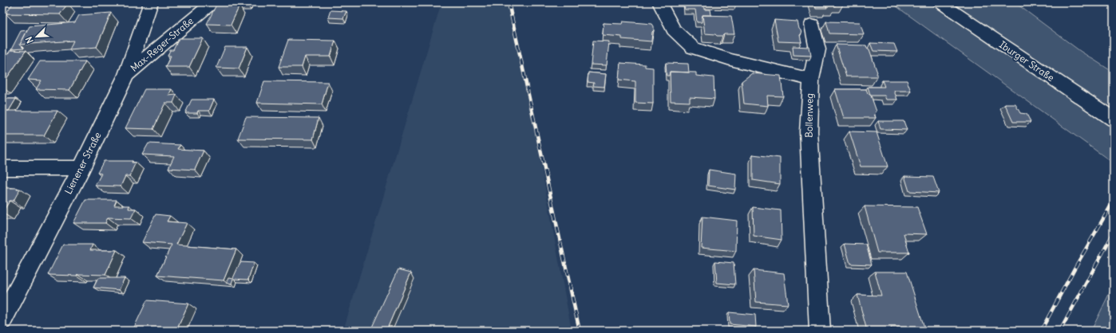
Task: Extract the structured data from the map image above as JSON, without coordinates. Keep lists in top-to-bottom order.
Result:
{
  "streets": {
    "street": [
      "Max-Reger-Straße",
      "Iburger Straße",
      "Bollenweg",
      "Lienener Straße"
    ]
  },
  "crossings": [
    ["Max-Reger-Straße", "Lienener Straße"]
  ],
  "north": "bottom left"
}
